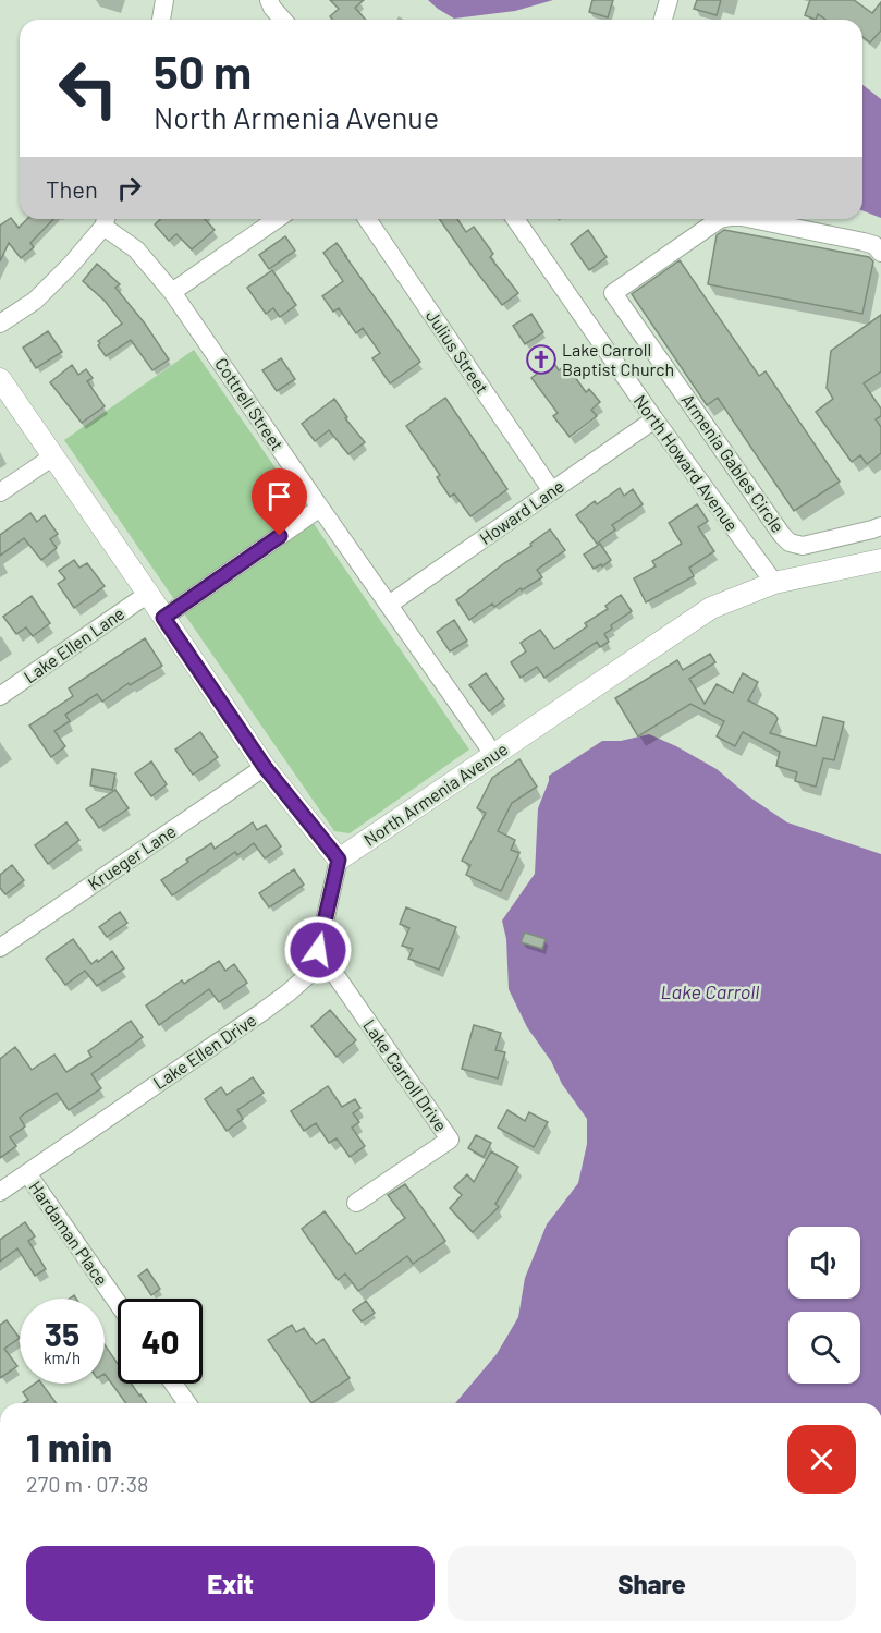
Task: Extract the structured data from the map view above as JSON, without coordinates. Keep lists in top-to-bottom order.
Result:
{
  "streets": {
    "main road": ["North Armenia Avenue"],
    "street": [
      "Julius Street",
      "Cottrell Street",
      "North Howard Avenue",
      "Armenia Gables Circle",
      "Howard Lane",
      "Lake Ellen Lane",
      "Krueger Lane",
      "Lake Ellen Drive",
      "Lake Carroll Drive",
      "Hardaman Place"
    ]
  },
  "crossings": [
    ["Julius Street", "Howard Lane"],
    ["Cottrell Street", "Howard Lane"],
    ["Cottrell Street", "North Armenia Avenue"],
    ["North Howard Avenue", "Howard Lane"],
    ["North Howard Avenue", "North Armenia Avenue"],
    ["North Armenia Avenue", "Lake Ellen Drive"],
    ["Lake Ellen Drive", "Lake Carroll Drive"],
    ["Lake Ellen Drive", "Hardaman Place"]
  ],
  "water": ["Lake Carroll"],
  "places": {
    "church": ["Lake Carroll Baptist Church"]
  },
  "page": {
    "turn": ["50 m", "North Armenia Avenue"],
    "then": "Then",
    "speed": "35 km/h",
    "limit": "40",
    "heading": ["1 min", "270 m · 07:38"],
    "buttons": ["Exit", "Share"]
  }
}
